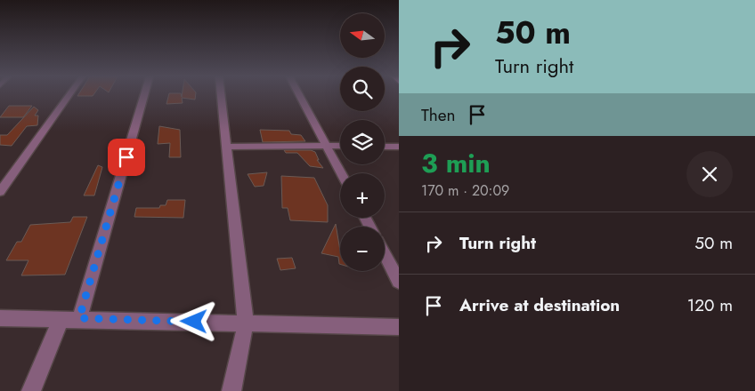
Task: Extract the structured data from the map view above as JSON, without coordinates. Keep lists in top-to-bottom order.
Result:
{
  "north": "left",
  "page": {
    "turn": ["50 m", "Turn right"],
    "map_buttons": ["+", "−"],
    "then": "Then",
    "heading": ["3 min", "170 m · 20:09"],
    "list": [
      {
        "name": "Turn right",
        "value": "50 m"
      },
      {
        "name": "Arrive at destination",
        "value": "120 m"
      }
    ]
  }
}
